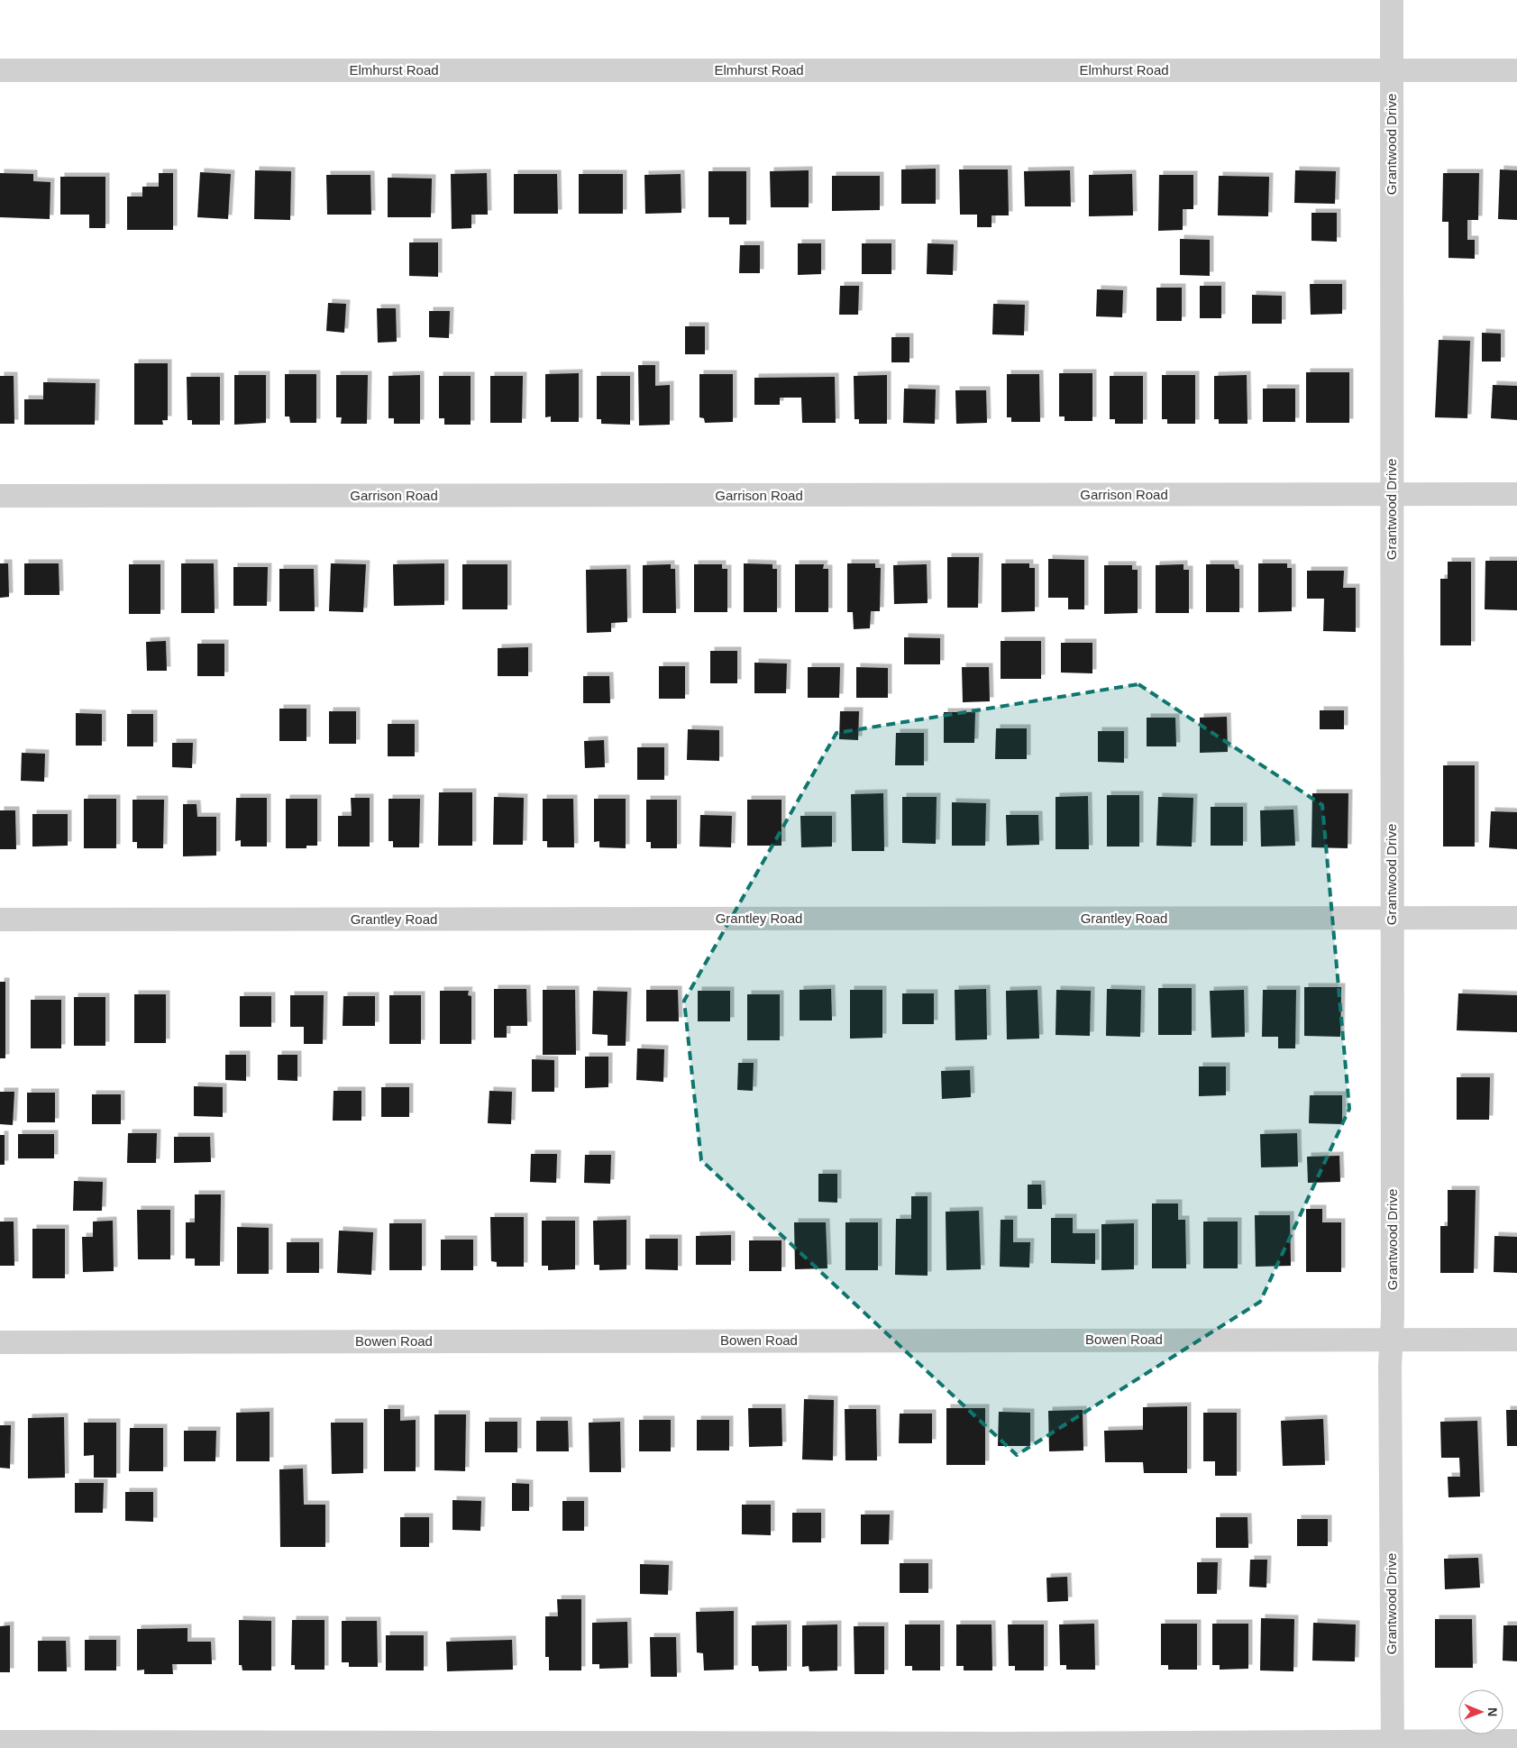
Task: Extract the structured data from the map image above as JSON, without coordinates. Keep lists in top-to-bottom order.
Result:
{
  "streets": {
    "street": [
      "Elmhurst Road",
      "Grantwood Drive",
      "Garrison Road",
      "Grantley Road",
      "Bowen Road"
    ]
  },
  "crossings": [
    ["Elmhurst Road", "Grantwood Drive"],
    ["Grantwood Drive", "Garrison Road"],
    ["Grantwood Drive", "Grantley Road"],
    ["Grantwood Drive", "Bowen Road"]
  ],
  "north": "right"
}
